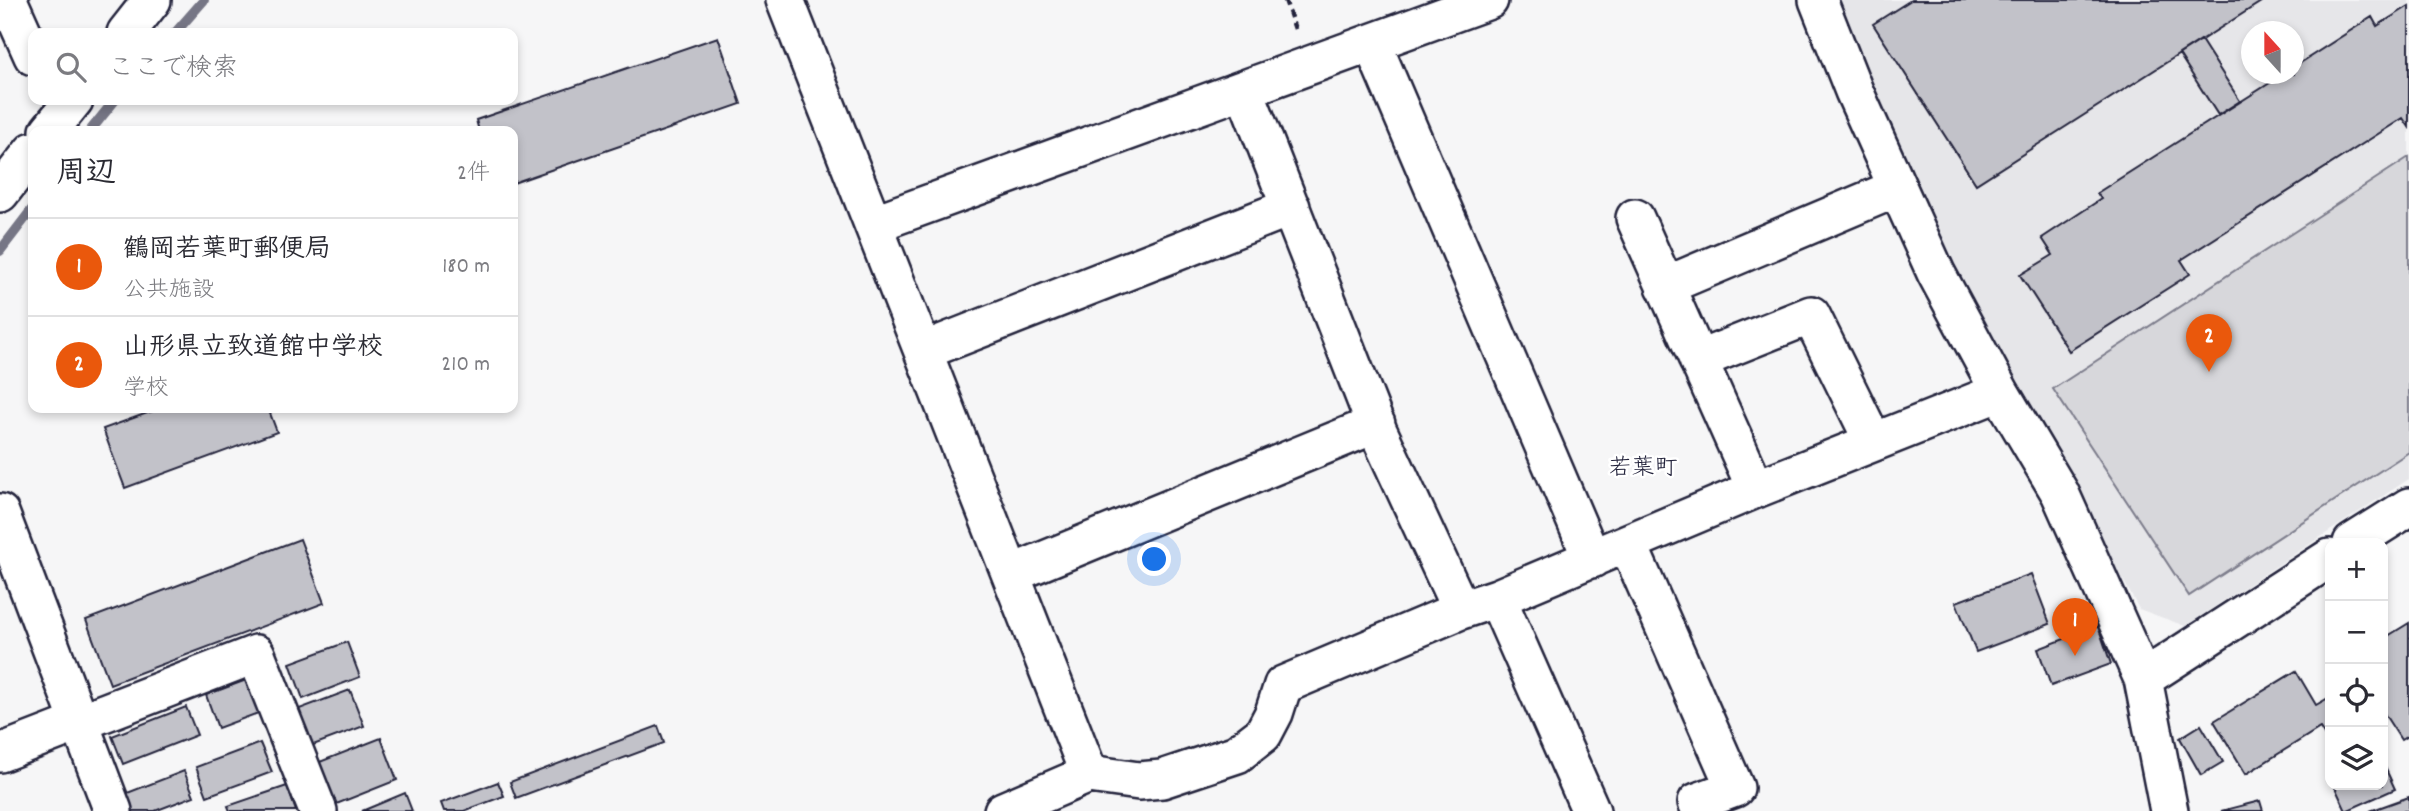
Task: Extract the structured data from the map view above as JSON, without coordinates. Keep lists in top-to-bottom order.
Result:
{
  "districts": ["若葉町"],
  "north": "top",
  "page": {
    "search": "ここで検索",
    "heading": ["周辺", "2件"],
    "list": [
      {
        "mark": "1",
        "name": "鶴岡若葉町郵便局",
        "note": "公共施設",
        "value": "180 m"
      },
      {
        "mark": "2",
        "name": "山形県立致道館中学校",
        "note": "学校",
        "value": "210 m"
      }
    ],
    "pins": ["2", "1"],
    "map_buttons": ["+", "−"]
  }
}
